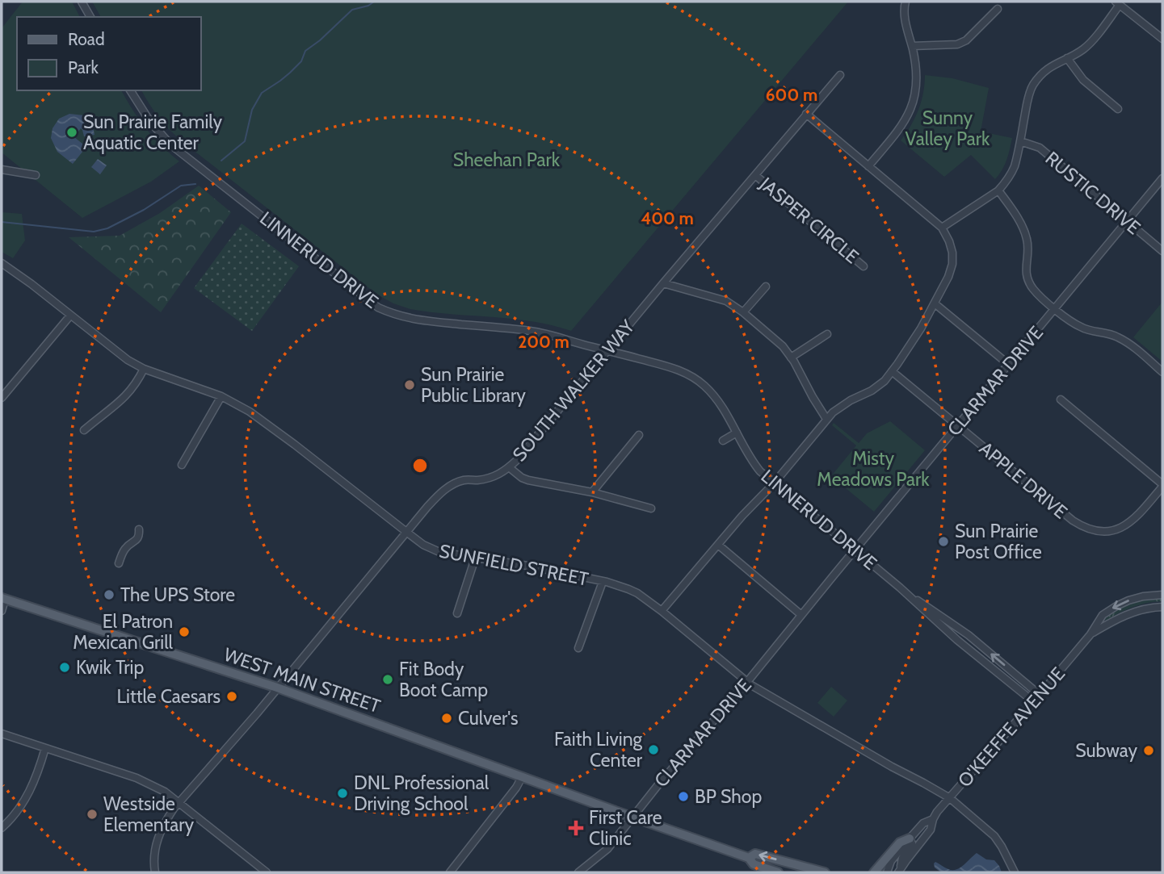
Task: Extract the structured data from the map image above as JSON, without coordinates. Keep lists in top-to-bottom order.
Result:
{
  "streets": {
    "main road": ["WEST MAIN STREET"],
    "street": [
      "RUSTIC DRIVE",
      "JASPER CIRCLE",
      "LINNERUD DRIVE",
      "CLARMAR DRIVE",
      "SOUTH WALKER WAY",
      "APPLE DRIVE",
      "SUNFIELD STREET",
      "O'KEEFFE AVENUE"
    ]
  },
  "crossings": [
    ["RUSTIC DRIVE", "CLARMAR DRIVE"],
    ["JASPER CIRCLE", "SOUTH WALKER WAY"],
    ["LINNERUD DRIVE", "CLARMAR DRIVE"],
    ["LINNERUD DRIVE", "SOUTH WALKER WAY"],
    ["LINNERUD DRIVE", "O'KEEFFE AVENUE"],
    ["CLARMAR DRIVE", "APPLE DRIVE"],
    ["CLARMAR DRIVE", "SUNFIELD STREET"],
    ["CLARMAR DRIVE", "WEST MAIN STREET"],
    ["SOUTH WALKER WAY", "SUNFIELD STREET"],
    ["SOUTH WALKER WAY", "WEST MAIN STREET"],
    ["SUNFIELD STREET", "O'KEEFFE AVENUE"]
  ],
  "parks": ["Sunny Valley Park", "Sheehan Park", "Misty Meadows Park"],
  "places": {
    "other": [
      "Sun Prairie Family Aquatic Center",
      "Sun Prairie Public Library",
      "Sun Prairie Post Office",
      "The UPS Store",
      "El Patron Mexican Grill",
      "Kwik Trip",
      "Fit Body Boot Camp",
      "Little Caesars",
      "Culver's",
      "Faith Living Center",
      "Subway",
      "DNL Professional Driving School",
      "BP Shop",
      "Westside Elementary"
    ],
    "health": ["First Care Clinic"]
  },
  "legend": ["Road", "Park"],
  "rings": ["600 m", "400 m", "200 m"]
}
